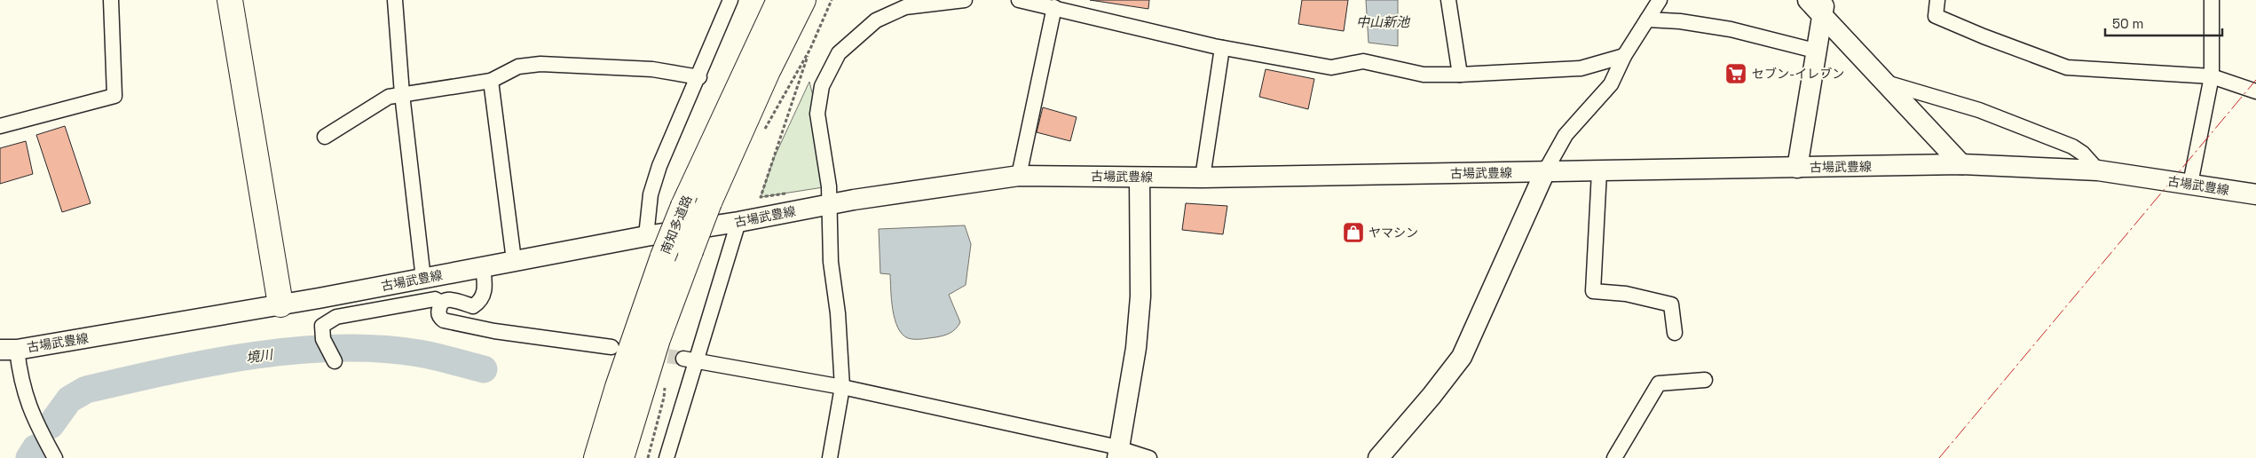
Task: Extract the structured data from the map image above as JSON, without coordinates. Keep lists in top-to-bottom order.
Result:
{
  "streets": {
    "highway": ["南知多道路"],
    "main road": ["古場武豊線"]
  },
  "water": ["中山新池", "境川"],
  "places": {
    "supermarket": ["セブン-イレブン"],
    "shop": ["ヤマシン"]
  },
  "scale_bar": "50 m"
}
